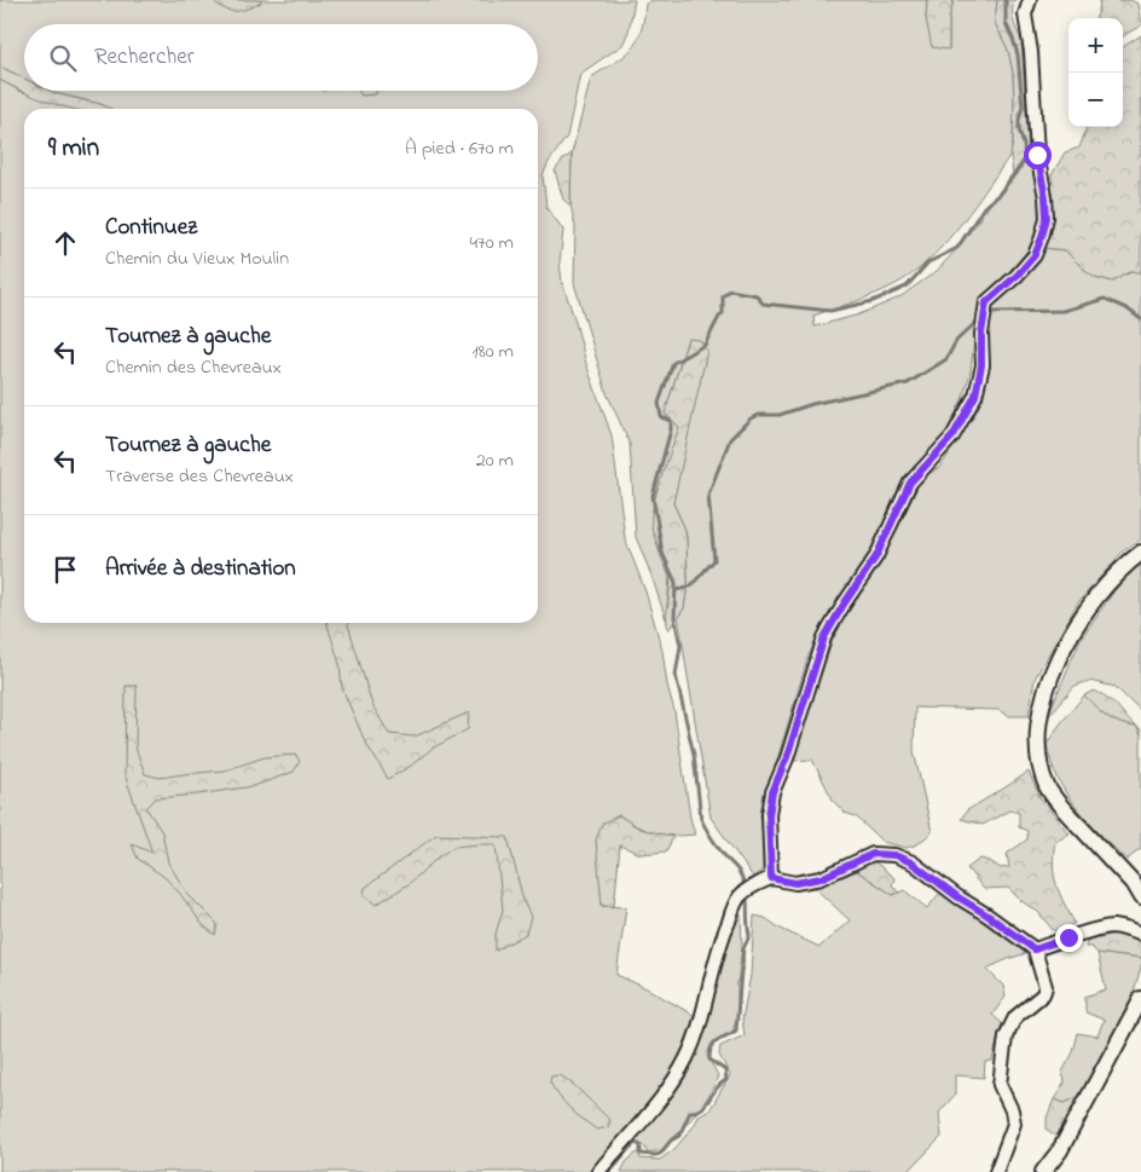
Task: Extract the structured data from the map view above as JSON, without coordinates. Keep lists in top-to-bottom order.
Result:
{
  "page": {
    "map_buttons": ["+", "−"],
    "search": "Rechercher",
    "heading": ["9 min", "À pied · 670 m"],
    "list": [
      ["Continuez", "Chemin du Vieux Moulin", "470 m"],
      ["Tournez à gauche", "Chemin des Chevreaux", "180 m"],
      ["Tournez à gauche", "Traverse des Chevreaux", "20 m"],
      "Arrivée à destination"
    ]
  }
}
